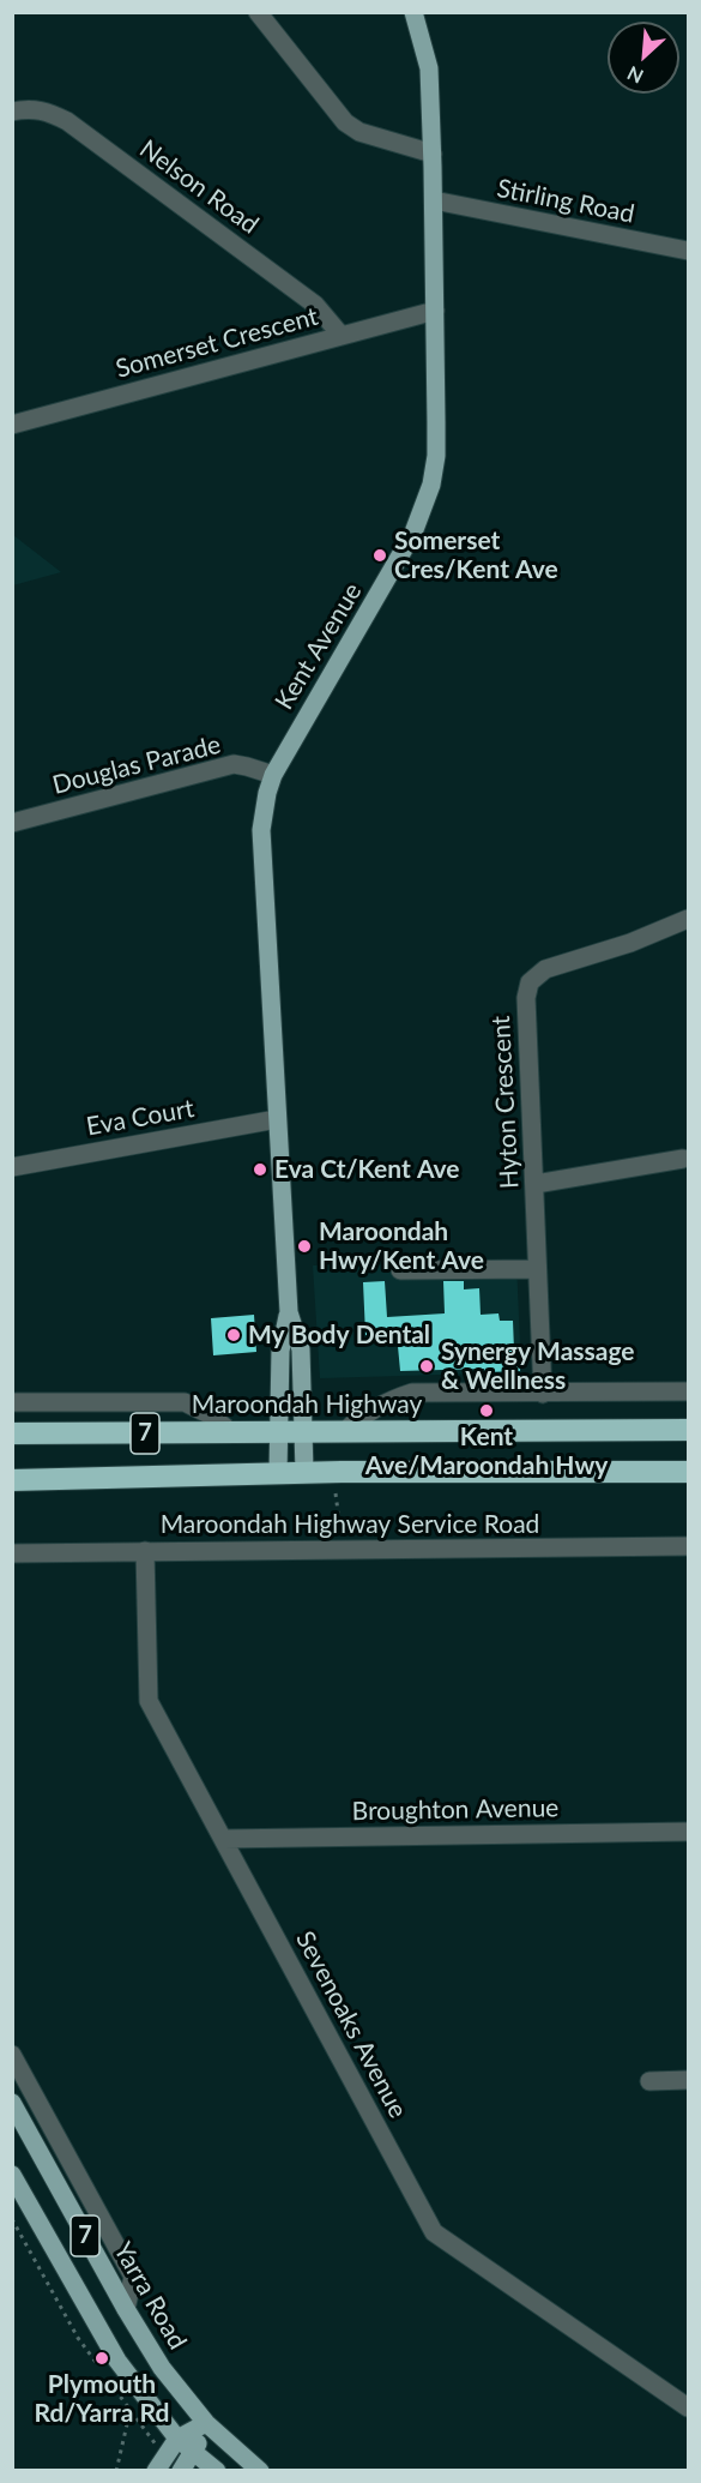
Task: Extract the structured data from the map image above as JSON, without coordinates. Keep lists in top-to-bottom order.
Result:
{
  "streets": {
    "highway": ["Maroondah Highway", "7"],
    "main road": ["Kent Avenue", "Yarra Road"],
    "street": [
      "Nelson Road",
      "Stirling Road",
      "Somerset Crescent",
      "Douglas Parade",
      "Hyton Crescent",
      "Eva Court",
      "Maroondah Highway Service Road",
      "Broughton Avenue",
      "Sevenoaks Avenue"
    ]
  },
  "crossings": [
    ["Nelson Road", "Somerset Crescent"],
    ["Stirling Road", "Kent Avenue"],
    ["Somerset Crescent", "Kent Avenue"],
    ["Kent Avenue", "Douglas Parade"],
    ["Kent Avenue", "Eva Court"],
    ["Kent Avenue", "Maroondah Highway"],
    ["Kent Avenue", "7"],
    ["7", "Yarra Road"],
    ["Maroondah Highway Service Road", "Sevenoaks Avenue"],
    ["Broughton Avenue", "Sevenoaks Avenue"]
  ],
  "places": [
    "Somerset Cres/Kent Ave",
    "Eva Ct/Kent Ave",
    "Maroondah Hwy/Kent Ave",
    "My Body Dental",
    "Synergy Massage & Wellness",
    "Kent Ave/Maroondah Hwy",
    "Plymouth Rd/Yarra Rd"
  ],
  "north": "bottom left"
}
